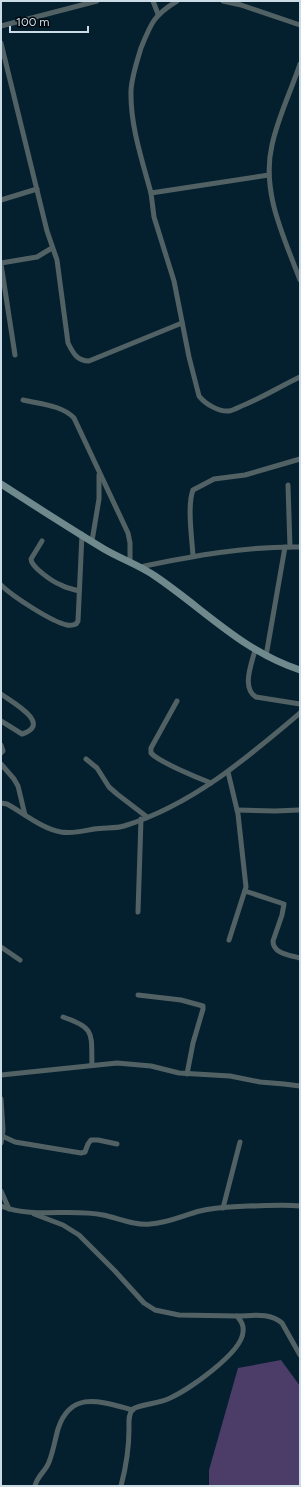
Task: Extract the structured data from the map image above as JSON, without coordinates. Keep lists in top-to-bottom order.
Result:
{
  "scale_bar": "100 m"
}
